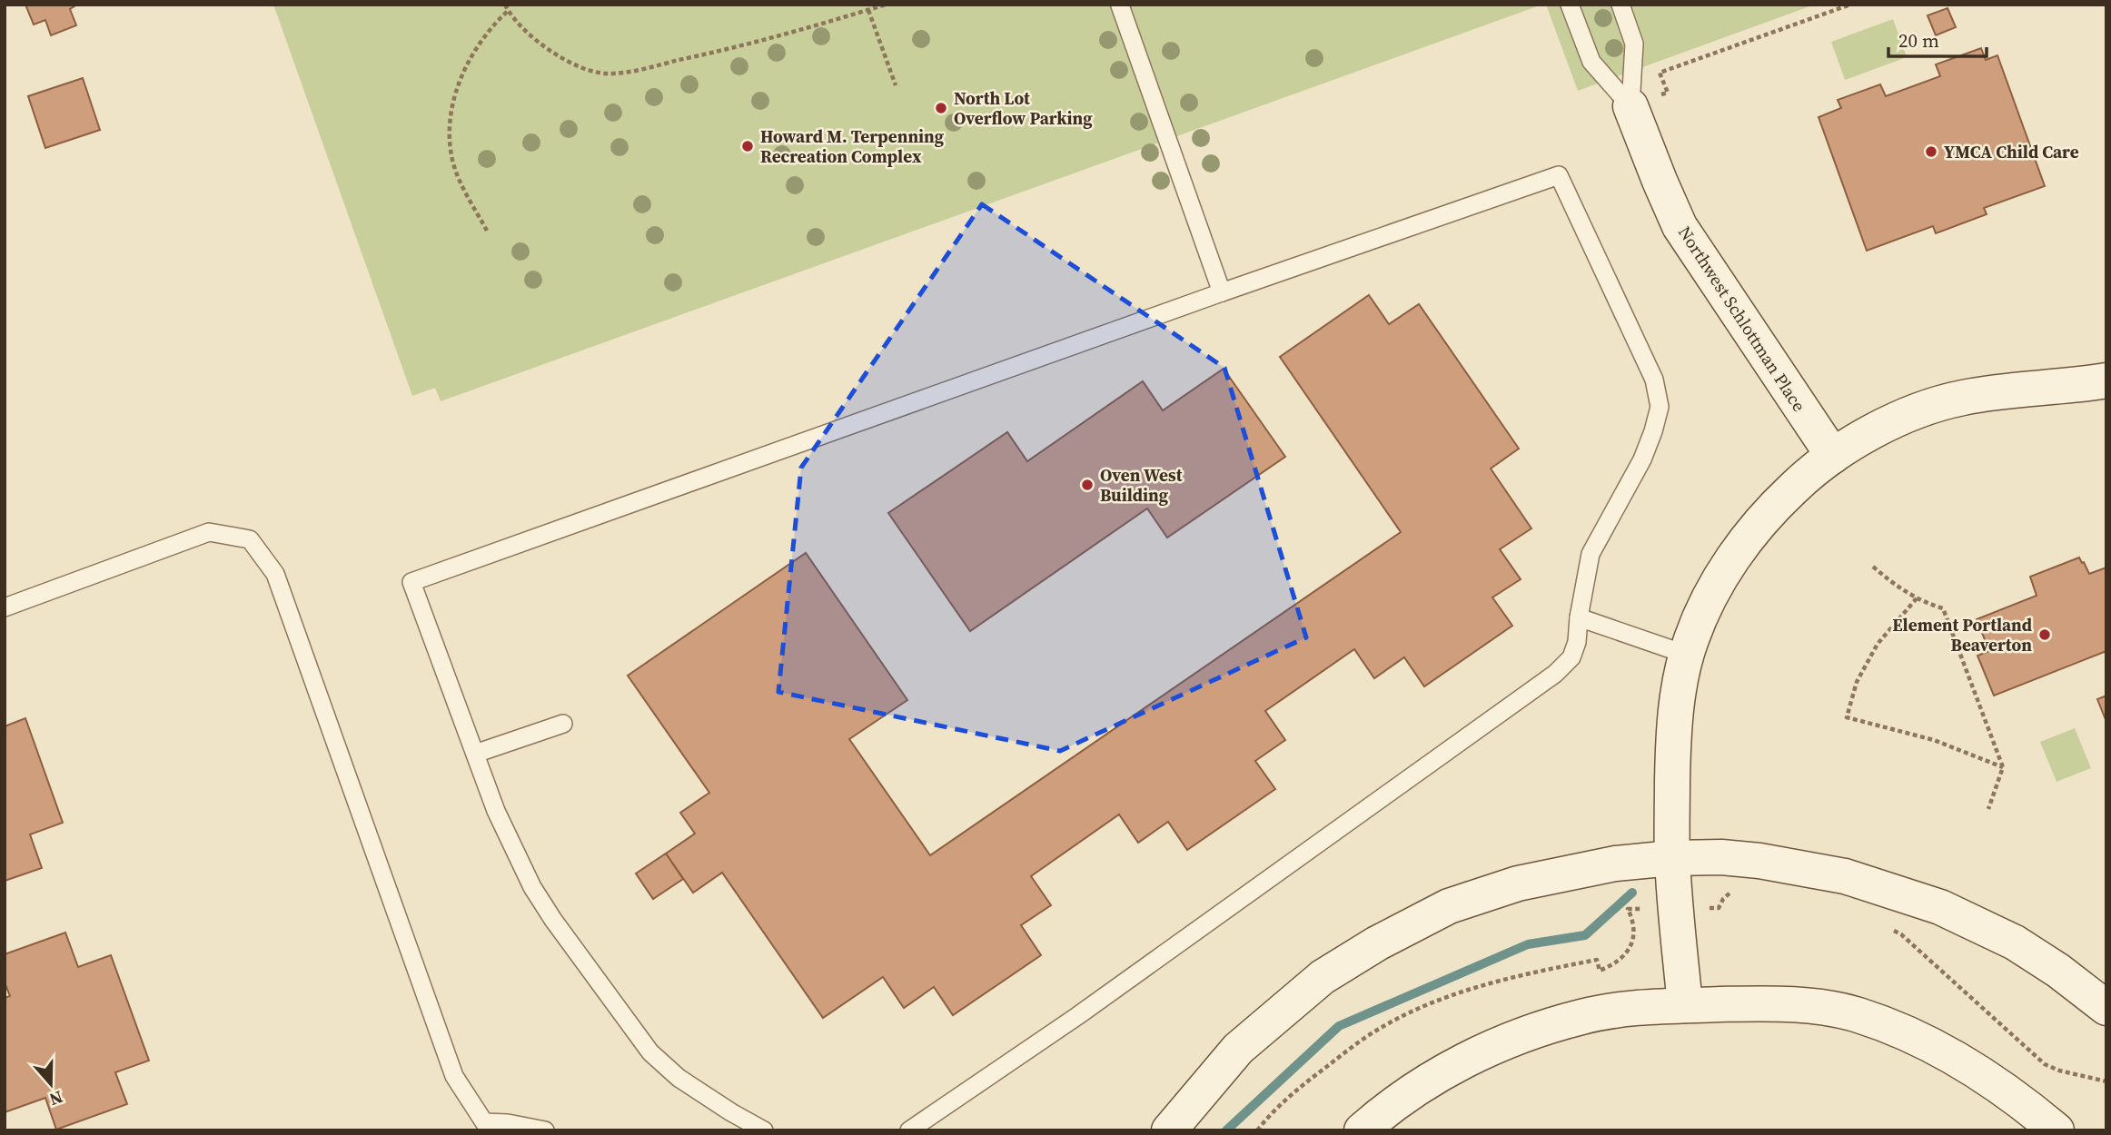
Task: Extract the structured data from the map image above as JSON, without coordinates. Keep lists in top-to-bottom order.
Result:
{
  "streets": {
    "street": ["Northwest Schlottman Place"]
  },
  "places": [
    "North Lot Overflow Parking",
    "Howard M. Terpenning Recreation Complex",
    "YMCA Child Care",
    "Oven West Building",
    "Element Portland Beaverton"
  ],
  "scale_bar": "20 m",
  "north": "bottom"
}
